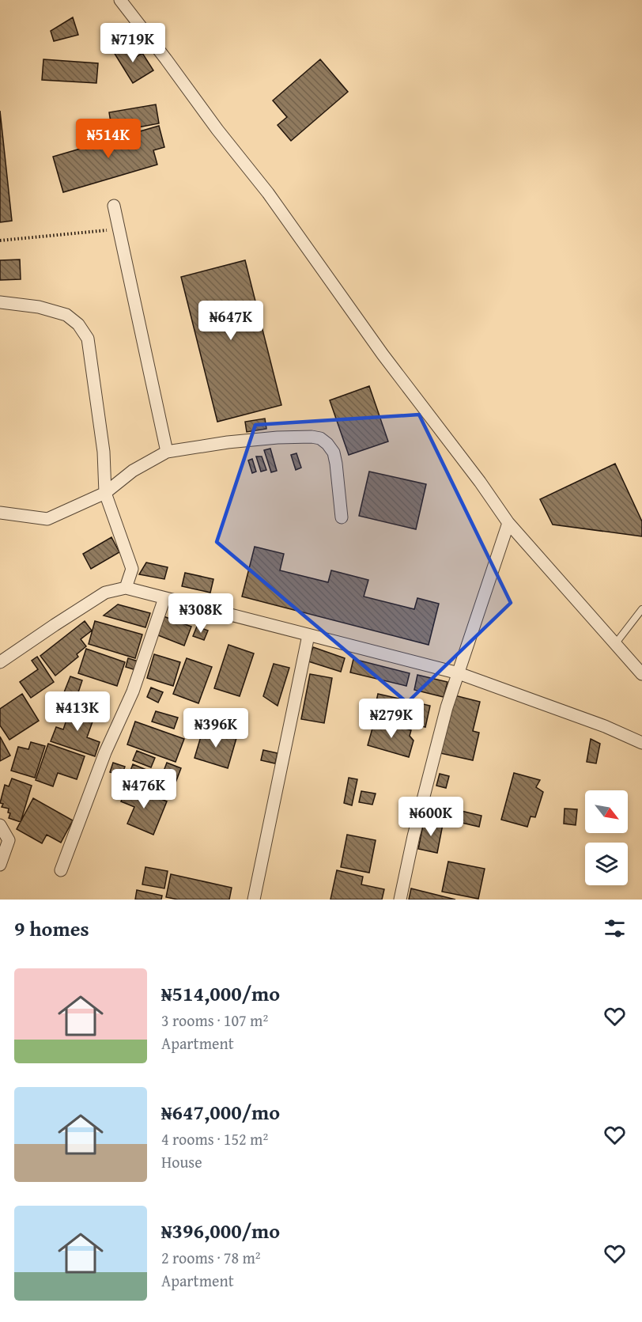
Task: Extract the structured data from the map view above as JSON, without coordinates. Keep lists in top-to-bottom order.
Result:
{
  "north": "bottom right",
  "page": {
    "price": [
      "₦719K",
      "₦514K",
      "₦647K",
      "₦308K",
      "₦413K",
      "₦279K",
      "₦396K",
      "₦476K",
      "₦600K"
    ],
    "heading": "9 homes",
    "list": [
      {
        "name": "₦514,000/mo",
        "note": "3 rooms · 107 m² · Apartment"
      },
      {
        "name": "₦647,000/mo",
        "note": "4 rooms · 152 m² · House"
      },
      {
        "name": "₦396,000/mo",
        "note": "2 rooms · 78 m² · Apartment"
      }
    ]
  }
}
